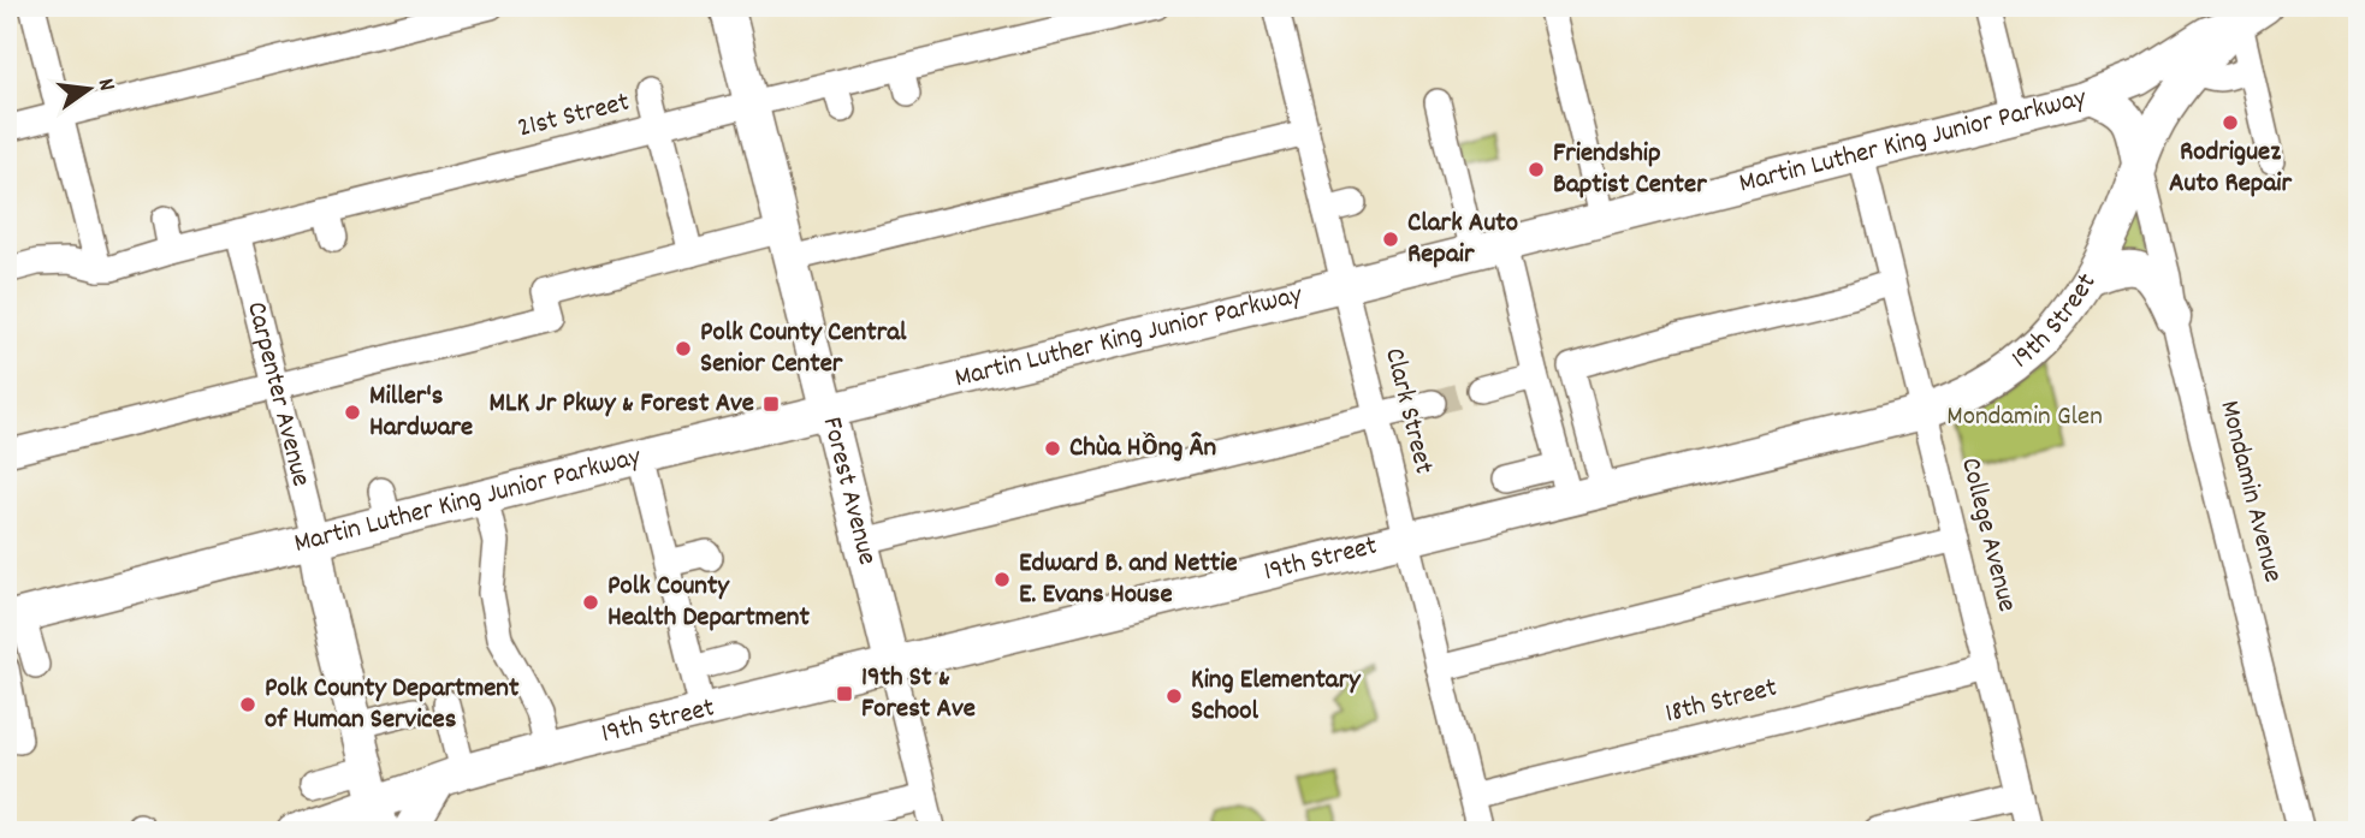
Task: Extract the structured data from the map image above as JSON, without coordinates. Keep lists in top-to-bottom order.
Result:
{
  "streets": {
    "main road": [
      "Martin Luther King Junior Parkway",
      "19th Street",
      "Carpenter Avenue",
      "Forest Avenue"
    ],
    "street": [
      "21st Street",
      "Clark Street",
      "Mondamin Avenue",
      "College Avenue",
      "18th Street"
    ]
  },
  "crossings": [
    ["21st Street", "Carpenter Avenue"],
    ["21st Street", "Forest Avenue"],
    ["Martin Luther King Junior Parkway", "Carpenter Avenue"],
    ["Martin Luther King Junior Parkway", "Clark Street"],
    ["Martin Luther King Junior Parkway", "Forest Avenue"],
    ["Martin Luther King Junior Parkway", "College Avenue"],
    ["19th Street", "Carpenter Avenue"],
    ["19th Street", "Clark Street"],
    ["19th Street", "Forest Avenue"],
    ["19th Street", "Mondamin Avenue"],
    ["19th Street", "College Avenue"],
    ["Clark Street", "18th Street"],
    ["College Avenue", "18th Street"]
  ],
  "parks": ["Mondamin Glen"],
  "places": {
    "other": [
      "Rodriguez Auto Repair",
      "Friendship Baptist Center",
      "Clark Auto Repair",
      "Polk County Central Senior Center",
      "Miller's Hardware",
      "Chùa Hồng Ân",
      "Edward B. and Nettie E. Evans House",
      "Polk County Health Department",
      "King Elementary School",
      "Polk County Department of Human Services"
    ],
    "transit": ["MLK Jr Pkwy & Forest Ave", "19th St & Forest Ave"]
  },
  "north": "right"
}
